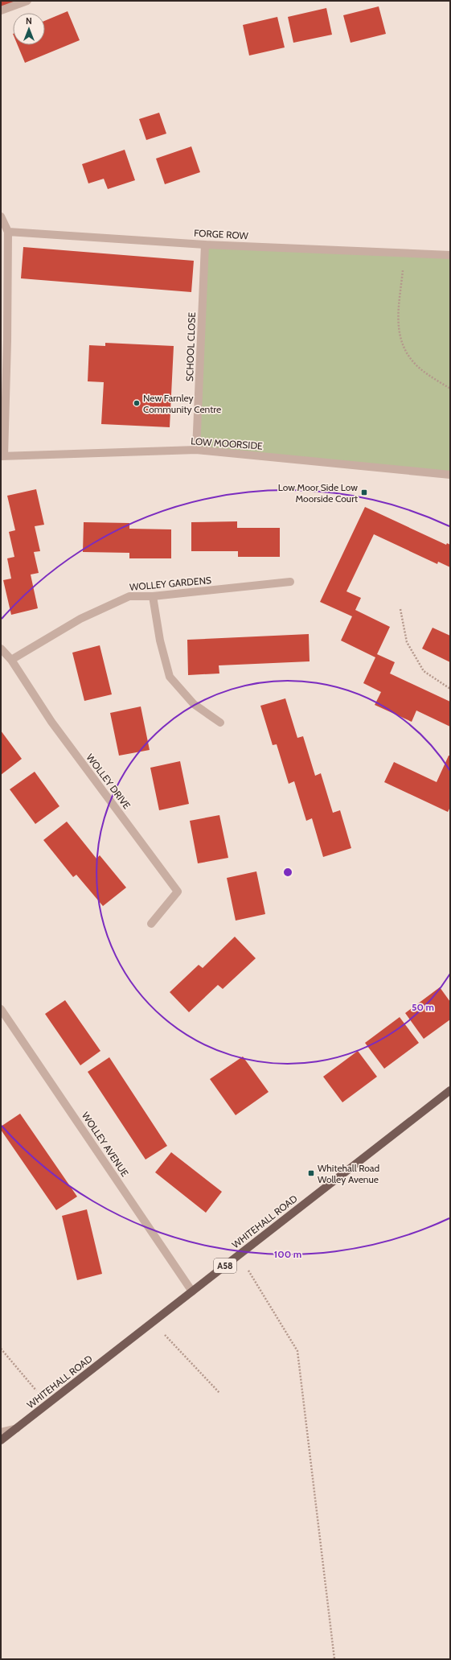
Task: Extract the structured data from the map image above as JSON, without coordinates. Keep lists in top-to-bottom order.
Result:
{
  "streets": {
    "main road": ["WHITEHALL ROAD", "A58"],
    "street": [
      "FORGE ROW",
      "SCHOOL CLOSE",
      "LOW MOORSIDE",
      "WOLLEY GARDENS",
      "WOLLEY DRIVE",
      "WOLLEY AVENUE"
    ]
  },
  "crossings": [
    ["FORGE ROW", "SCHOOL CLOSE"],
    ["SCHOOL CLOSE", "LOW MOORSIDE"],
    ["WOLLEY GARDENS", "WOLLEY DRIVE"],
    ["WOLLEY AVENUE", "WHITEHALL ROAD"]
  ],
  "places": {
    "other": ["New Farnley Community Centre"],
    "transit": ["Low Moor Side Low Moorside Court", "Whitehall Road Wolley Avenue"]
  },
  "north": "top",
  "rings": ["50 m", "100 m"]
}
